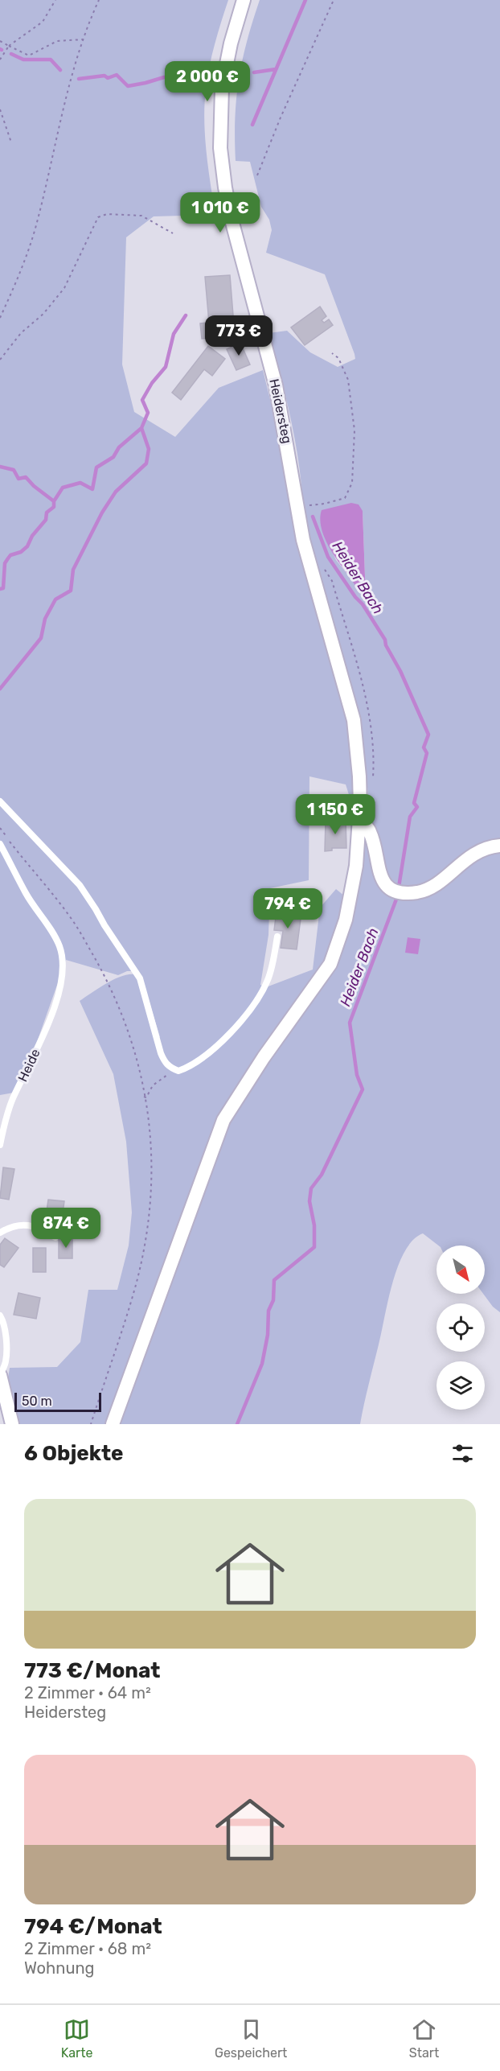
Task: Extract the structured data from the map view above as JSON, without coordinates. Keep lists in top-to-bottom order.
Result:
{
  "streets": {
    "main road": ["Heidersteg"],
    "lane": ["Heide"]
  },
  "water": ["Heider Bach"],
  "scale_bar": "50 m",
  "north": "bottom right",
  "page": {
    "price": [
      "2 000 €",
      "1 010 €",
      "773 €",
      "1 150 €",
      "794 €",
      "874 €"
    ],
    "scale": "50 m",
    "heading": "6 Objekte",
    "list": [
      {
        "name": "773 €/Monat",
        "note": "2 Zimmer · 64 m² · Heidersteg"
      },
      {
        "name": "794 €/Monat",
        "note": "2 Zimmer · 68 m² · Wohnung"
      }
    ],
    "tabs": ["Karte", "Gespeichert", "Start"]
  }
}
